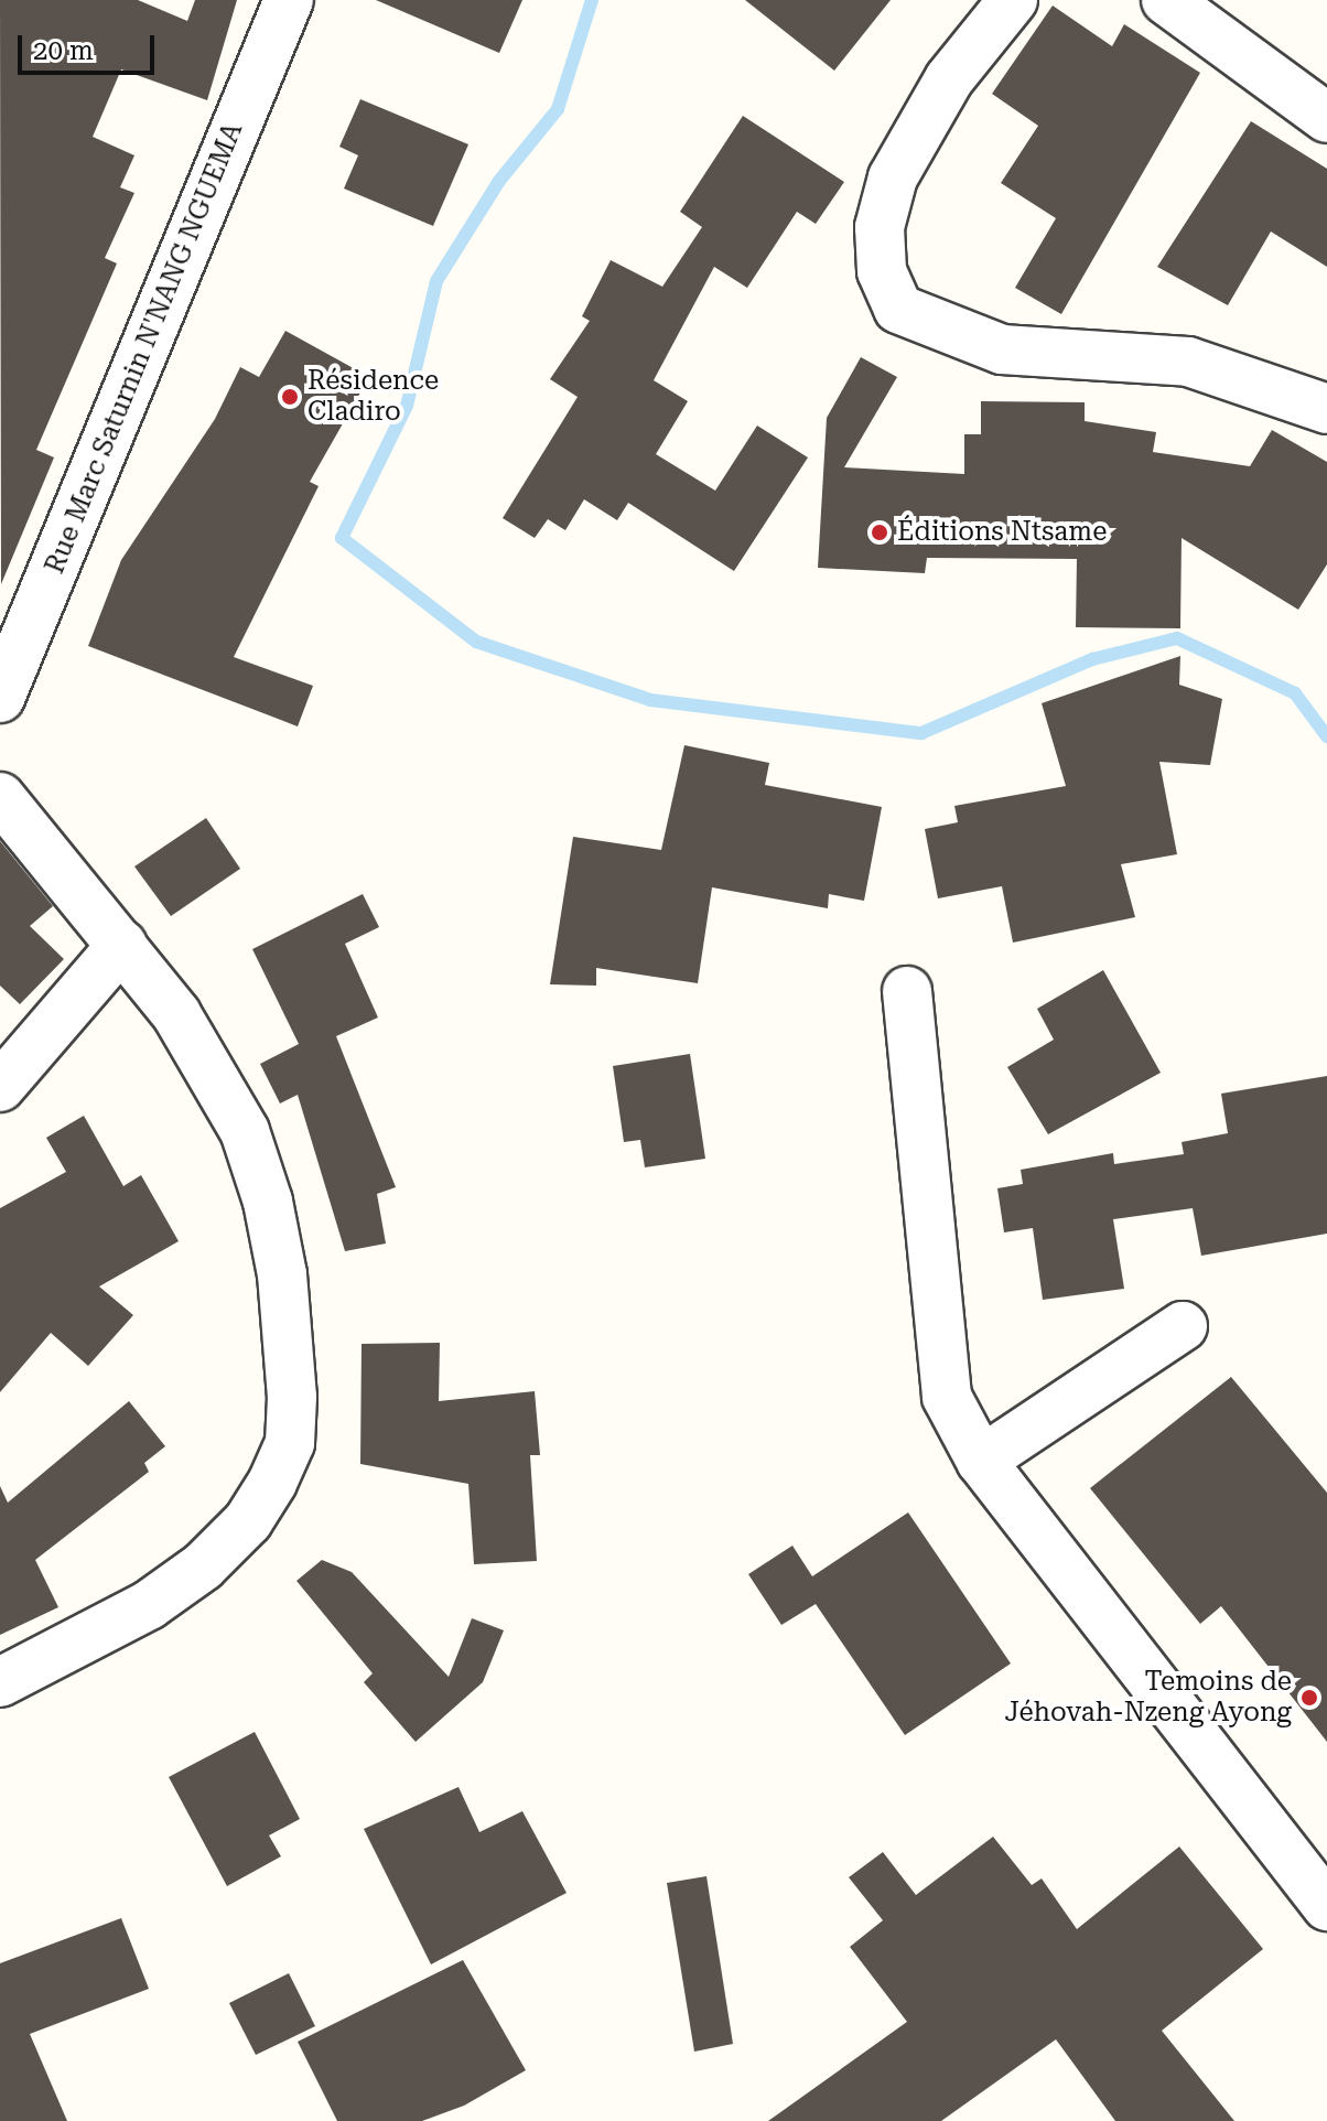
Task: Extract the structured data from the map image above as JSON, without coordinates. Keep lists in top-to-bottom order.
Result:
{
  "streets": {
    "street": ["Rue Marc Saturnin N'NANG NGUEMA"]
  },
  "places": ["Résidence Cladiro", "Éditions Ntsame", "Temoins de Jéhovah-Nzeng Ayong"],
  "scale_bar": "20 m"
}
